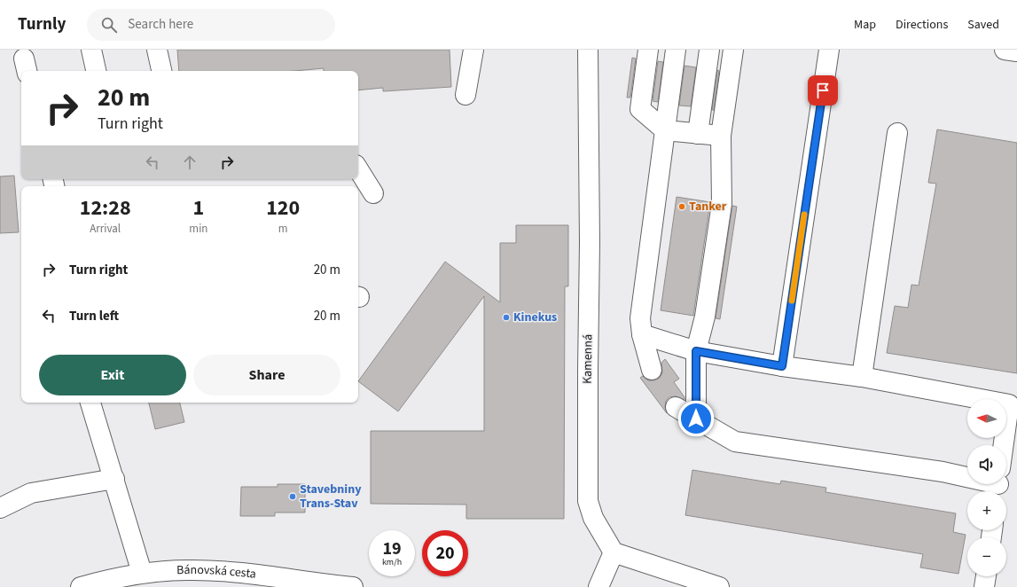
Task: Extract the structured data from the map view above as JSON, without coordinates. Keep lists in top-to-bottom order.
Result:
{
  "streets": {
    "street": ["Kamenná", "Bánovská cesta"]
  },
  "places": ["Tanker", "Kinekus", "Stavebniny Trans-Stav"],
  "north": "left",
  "page": {
    "header": "Turnly",
    "search": "Search here",
    "nav": ["Map", "Directions", "Saved"],
    "turn": ["20 m", "Turn right"],
    "eta": [
      "12:28",
      "Arrival",
      "1",
      "min",
      "120",
      "m"
    ],
    "list": [
      {
        "name": "Turn right",
        "value": "20 m"
      },
      {
        "name": "Turn left",
        "value": "20 m"
      }
    ],
    "buttons": ["Exit", "Share"],
    "map_buttons": ["+", "−"],
    "speed": "19 km/h",
    "limit": "20"
  }
}
